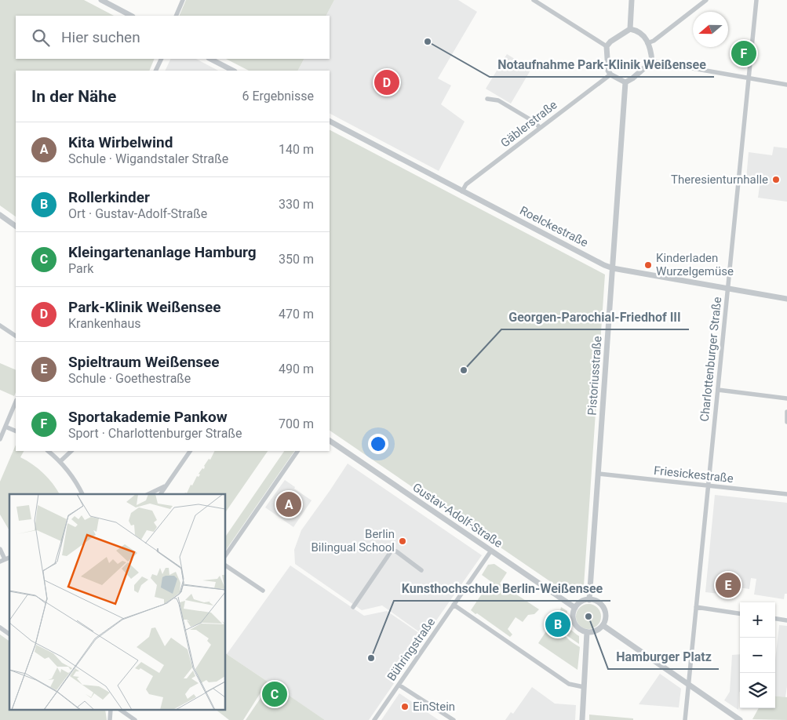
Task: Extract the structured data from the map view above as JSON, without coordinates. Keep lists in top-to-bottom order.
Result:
{
  "streets": {
    "street": [
      "Gäblerstraße",
      "Roelckestraße",
      "Charlottenburger Straße",
      "Pistoriusstraße",
      "Friesickestraße",
      "Gustav-Adolf-Straße",
      "Bühringstraße"
    ]
  },
  "crossings": [
    ["Gäblerstraße", "Roelckestraße"],
    ["Gäblerstraße", "Pistoriusstraße"],
    ["Roelckestraße", "Charlottenburger Straße"],
    ["Roelckestraße", "Pistoriusstraße"],
    ["Charlottenburger Straße", "Friesickestraße"],
    ["Pistoriusstraße", "Friesickestraße"],
    ["Pistoriusstraße", "Gustav-Adolf-Straße"],
    ["Gustav-Adolf-Straße", "Bühringstraße"]
  ],
  "places": [
    "Notaufnahme Park-Klinik Weißensee",
    "Theresienturnhalle",
    "Kinderladen Wurzelgemüse",
    "Georgen-Parochial-Friedhof III",
    "Berlin Bilingual School",
    "Hamburger Platz",
    "Kunsthochschule Berlin-Weißensee",
    "EinStein"
  ],
  "north": "left",
  "page": {
    "search": "Hier suchen",
    "pins": [
      "F",
      "D",
      "A",
      "E",
      "B",
      "C"
    ],
    "heading": ["In der Nähe", "6 Ergebnisse"],
    "list": [
      {
        "mark": "A",
        "name": "Kita Wirbelwind",
        "note": "Schule · Wigandstaler Straße",
        "value": "140 m"
      },
      {
        "mark": "B",
        "name": "Rollerkinder",
        "note": "Ort · Gustav-Adolf-Straße",
        "value": "330 m"
      },
      {
        "mark": "C",
        "name": "Kleingartenanlage Hamburg",
        "note": "Park",
        "value": "350 m"
      },
      {
        "mark": "D",
        "name": "Park-Klinik Weißensee",
        "note": "Krankenhaus",
        "value": "470 m"
      },
      {
        "mark": "E",
        "name": "Spieltraum Weißensee",
        "note": "Schule · Goethestraße",
        "value": "490 m"
      },
      {
        "mark": "F",
        "name": "Sportakademie Pankow",
        "note": "Sport · Charlottenburger Straße",
        "value": "700 m"
      }
    ],
    "map_buttons": ["+", "−"]
  }
}
